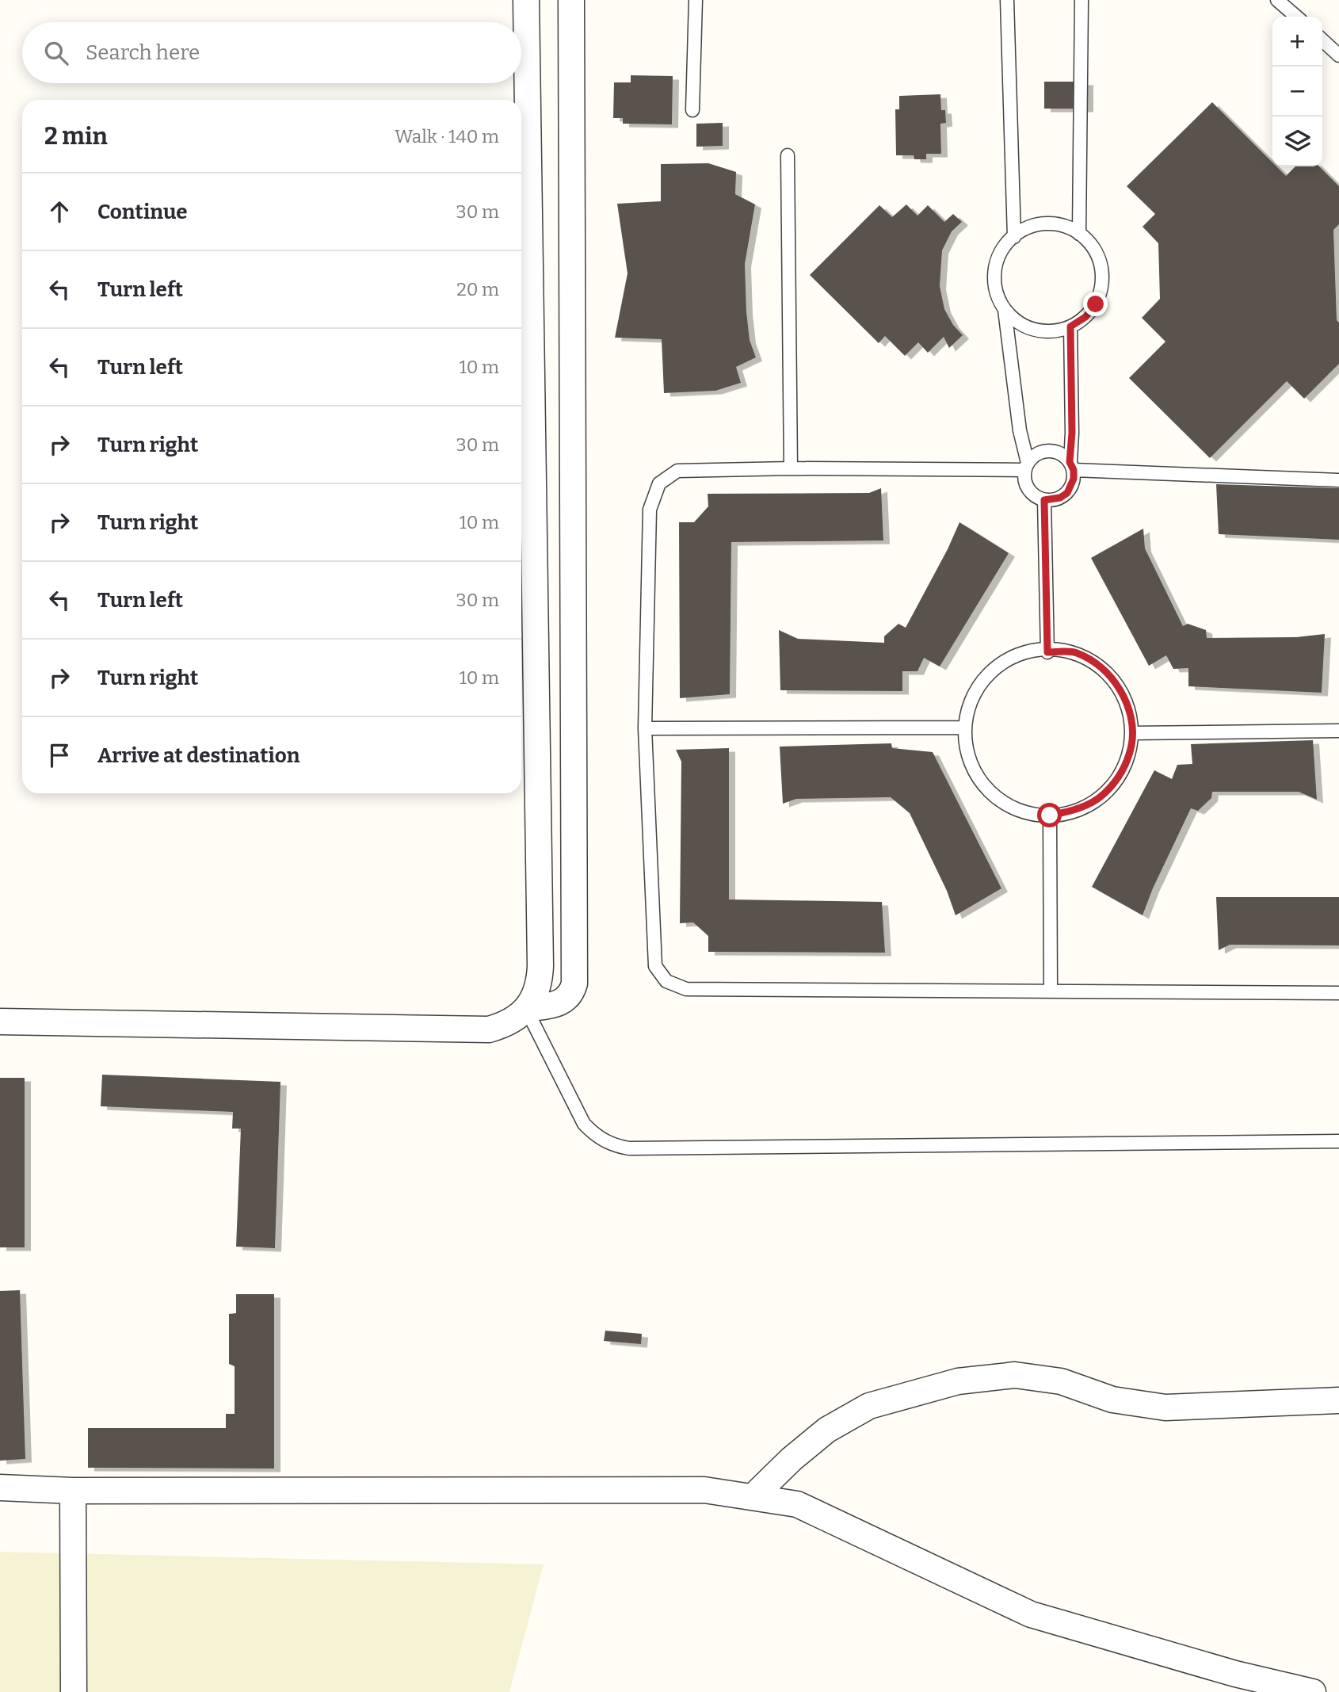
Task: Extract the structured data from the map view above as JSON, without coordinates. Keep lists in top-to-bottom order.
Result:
{
  "page": {
    "map_buttons": ["+", "−"],
    "search": "Search here",
    "heading": ["2 min", "Walk · 140 m"],
    "list": [
      ["Continue", "30 m"],
      ["Turn left", "20 m"],
      ["Turn left", "10 m"],
      ["Turn right", "30 m"],
      ["Turn right", "10 m"],
      ["Turn left", "30 m"],
      ["Turn right", "10 m"],
      "Arrive at destination"
    ]
  }
}
